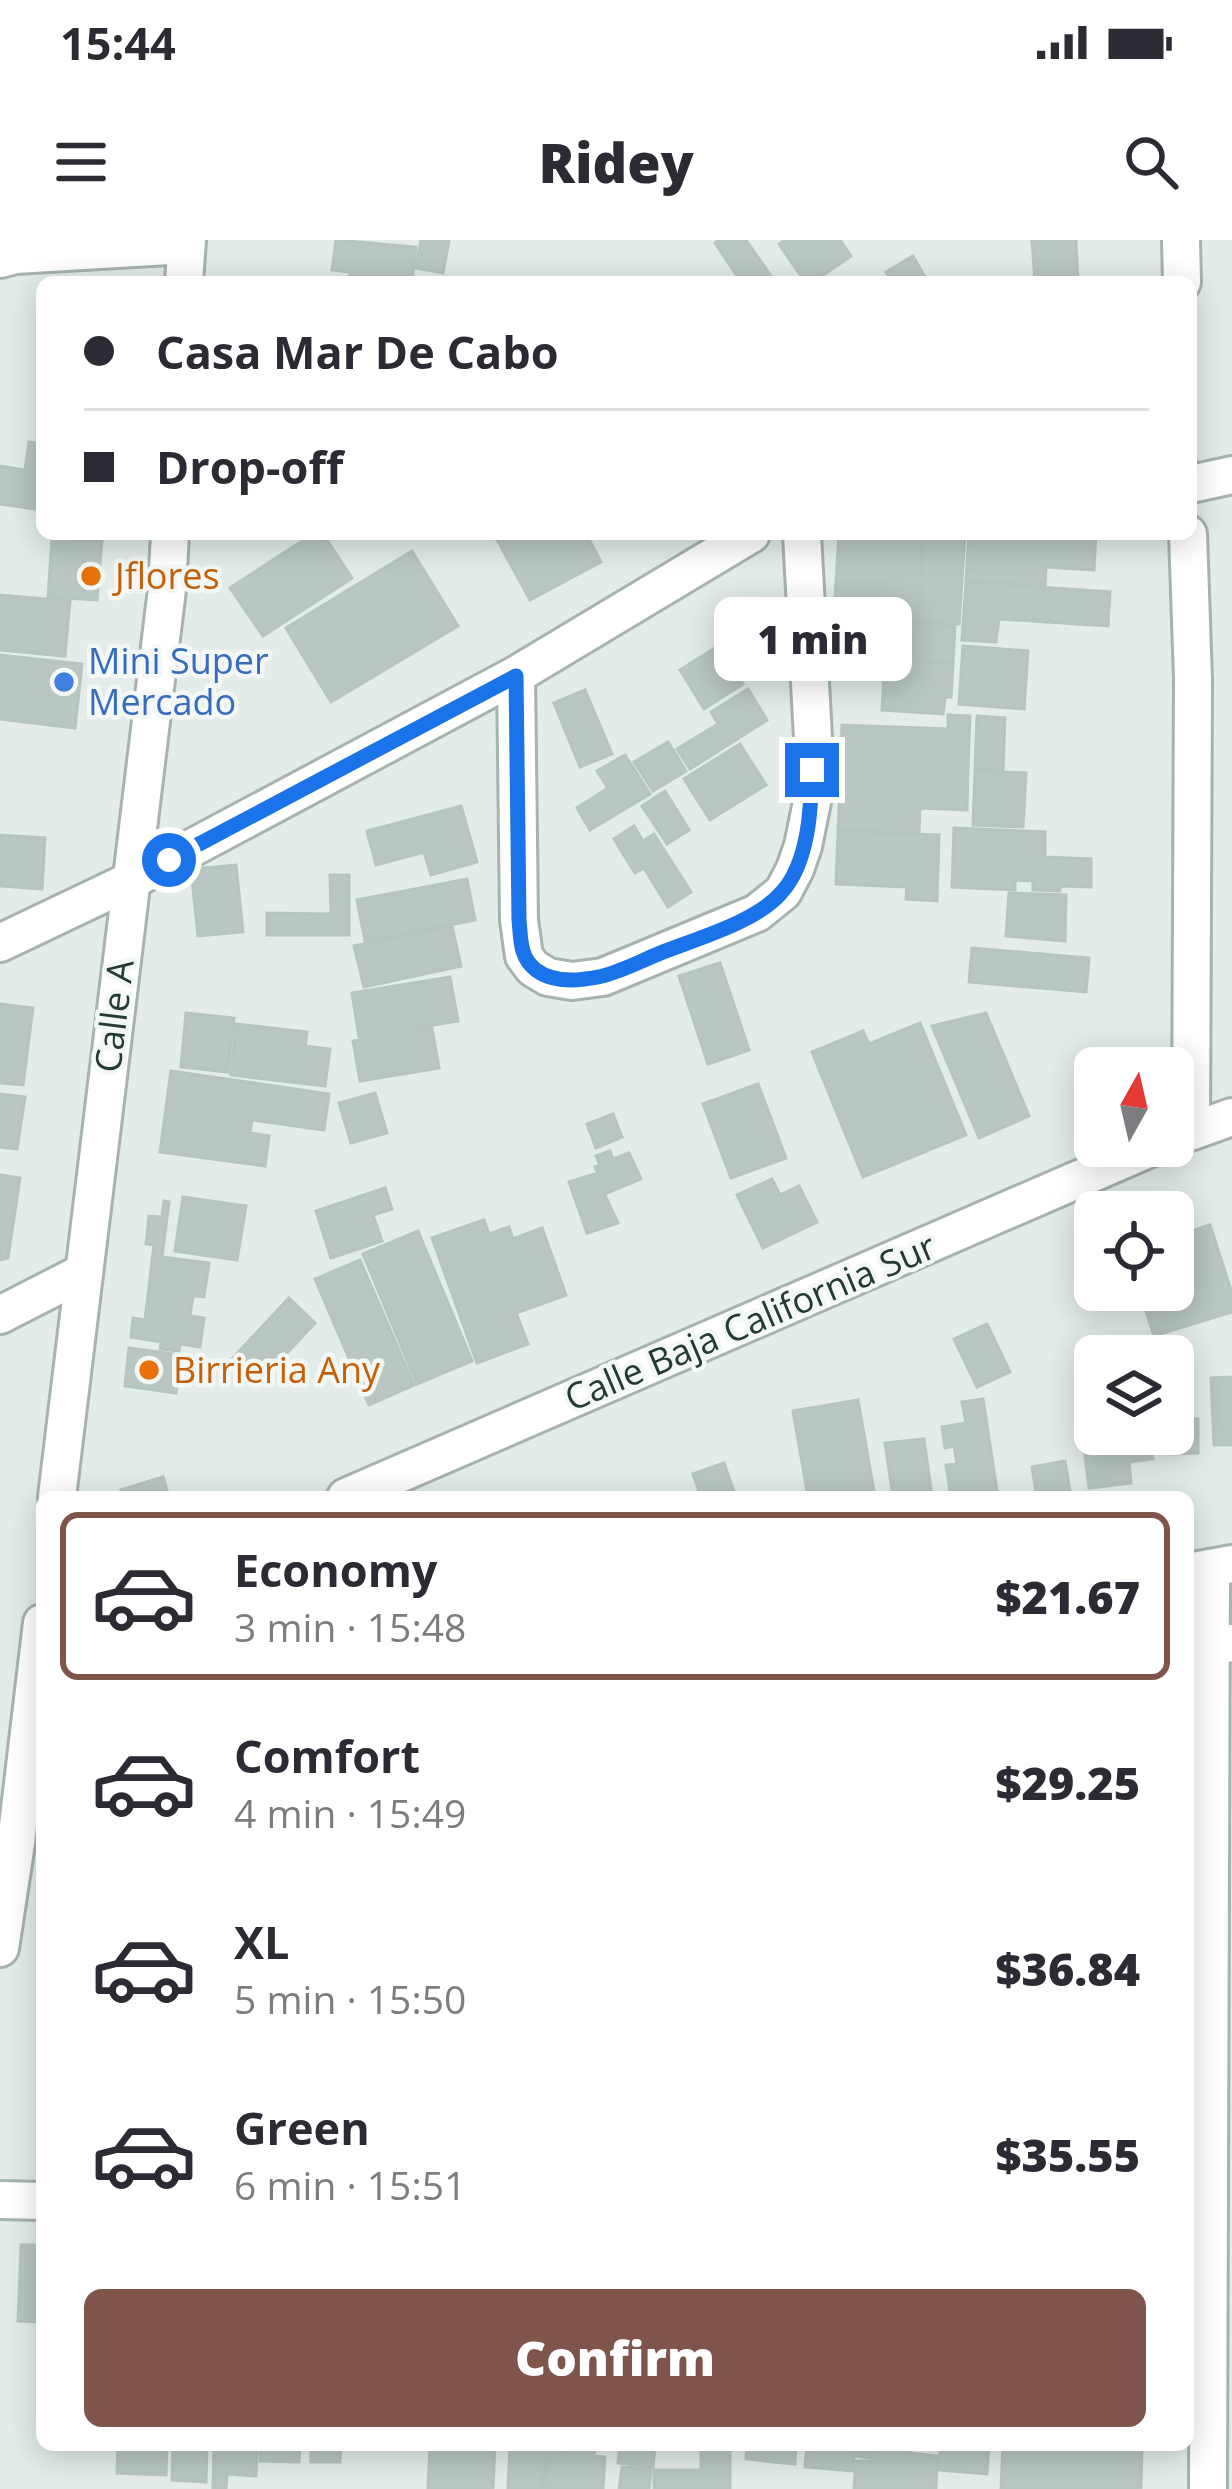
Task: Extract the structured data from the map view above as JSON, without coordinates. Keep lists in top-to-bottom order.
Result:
{
  "streets": {
    "street": ["Calle A", "Calle Baja California Sur"]
  },
  "places": ["Jflores", "Mini Super Mercado", "Birrieria Any"],
  "north": "top",
  "page": {
    "status": "15:44",
    "header": "Ridey",
    "banner": ["Casa Mar De Cabo", "Drop-off"],
    "bubble": "1 min",
    "list": [
      {
        "name": "Economy",
        "note": "3 min · 15:48",
        "value": "$21.67"
      },
      {
        "name": "Comfort",
        "note": "4 min · 15:49",
        "value": "$29.25"
      },
      {
        "name": "XL",
        "note": "5 min · 15:50",
        "value": "$36.84"
      },
      {
        "name": "Green",
        "note": "6 min · 15:51",
        "value": "$35.55"
      }
    ],
    "buttons": "Confirm"
  }
}
